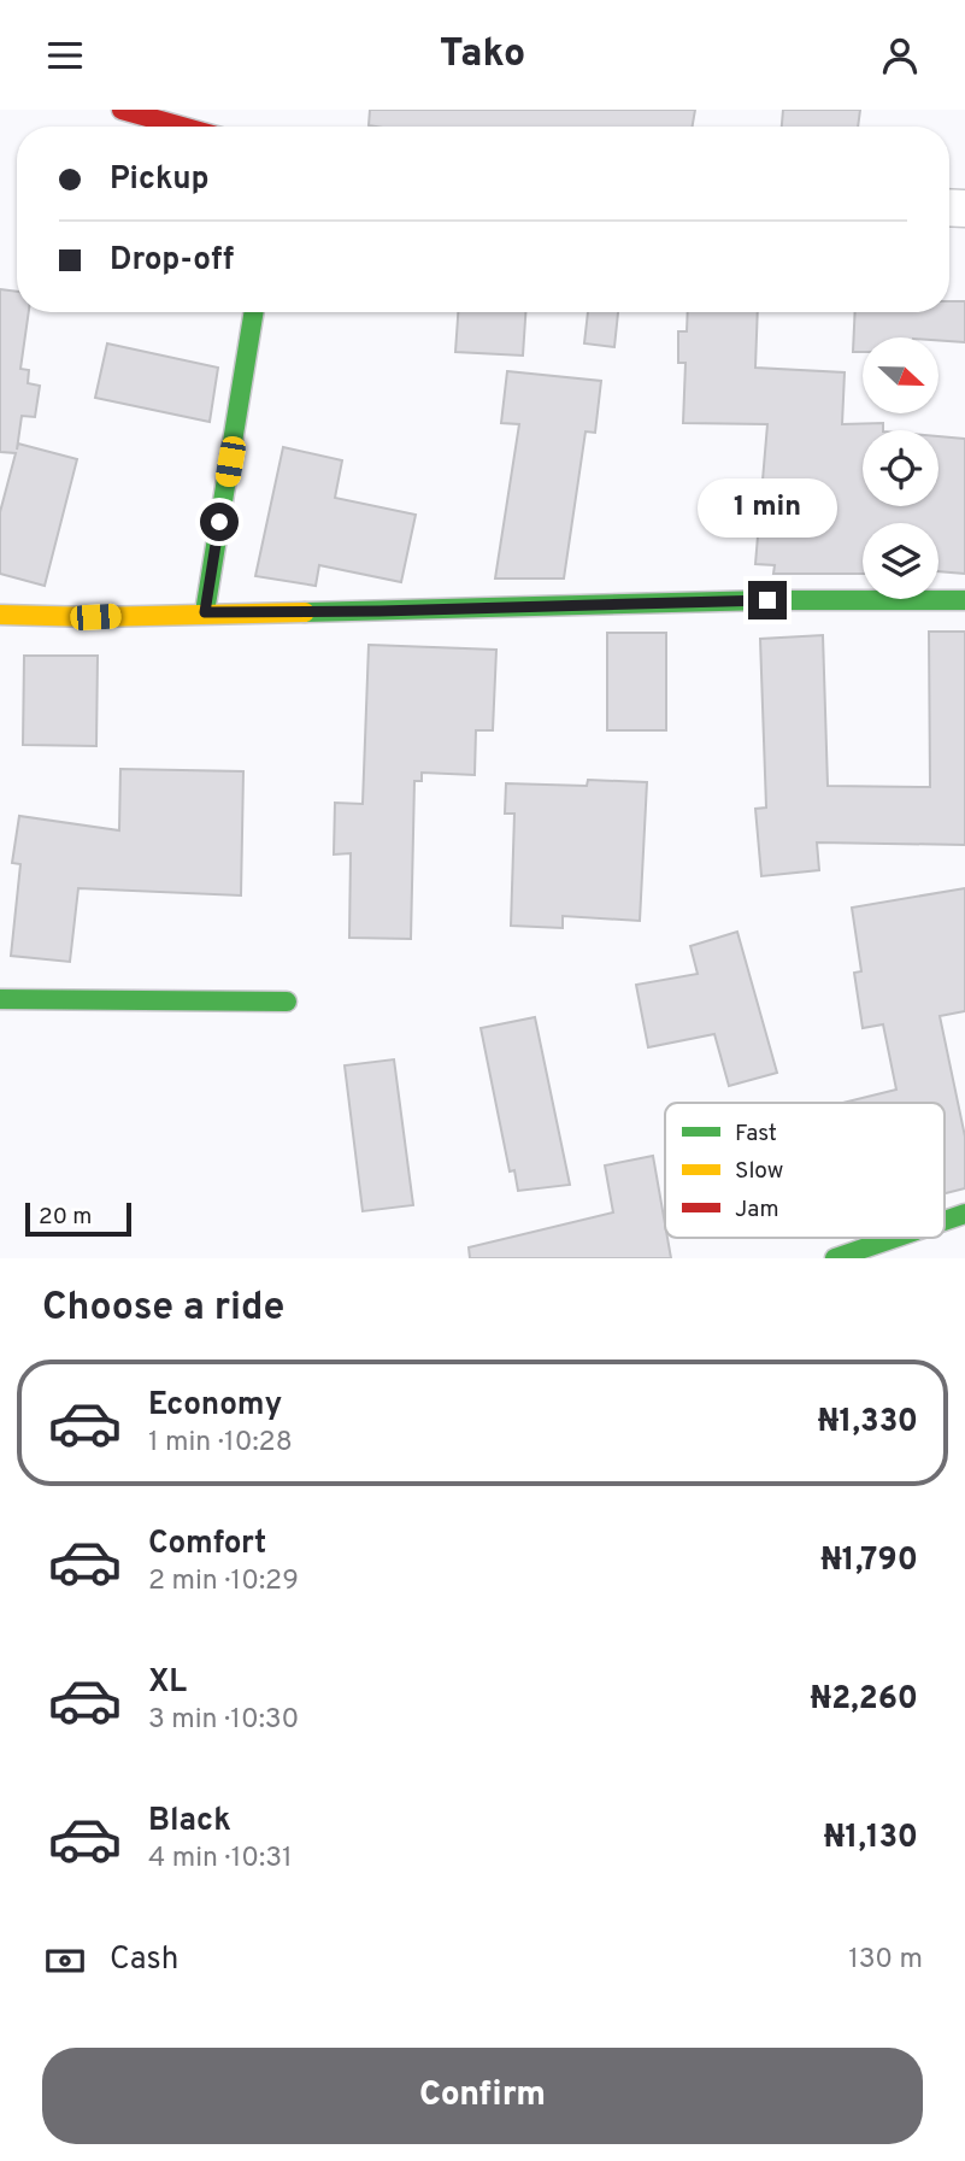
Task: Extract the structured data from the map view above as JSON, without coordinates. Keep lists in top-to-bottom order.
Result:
{
  "legend": ["Fast", "Slow", "Jam"],
  "scale_bar": "20 m",
  "north": "right",
  "page": {
    "header": "Tako",
    "banner": ["Pickup", "Drop-off"],
    "bubble": "1 min",
    "scale": "20 m",
    "heading": "Choose a ride",
    "list": [
      {
        "name": "Economy",
        "note": "1 min · 10:28",
        "value": "₦1,330"
      },
      {
        "name": "Comfort",
        "note": "2 min · 10:29",
        "value": "₦1,790"
      },
      {
        "name": "XL",
        "note": "3 min · 10:30",
        "value": "₦2,260"
      },
      {
        "name": "Black",
        "note": "4 min · 10:31",
        "value": "₦1,130"
      }
    ],
    "pay": ["Cash", "130 m"],
    "buttons": "Confirm"
  }
}
